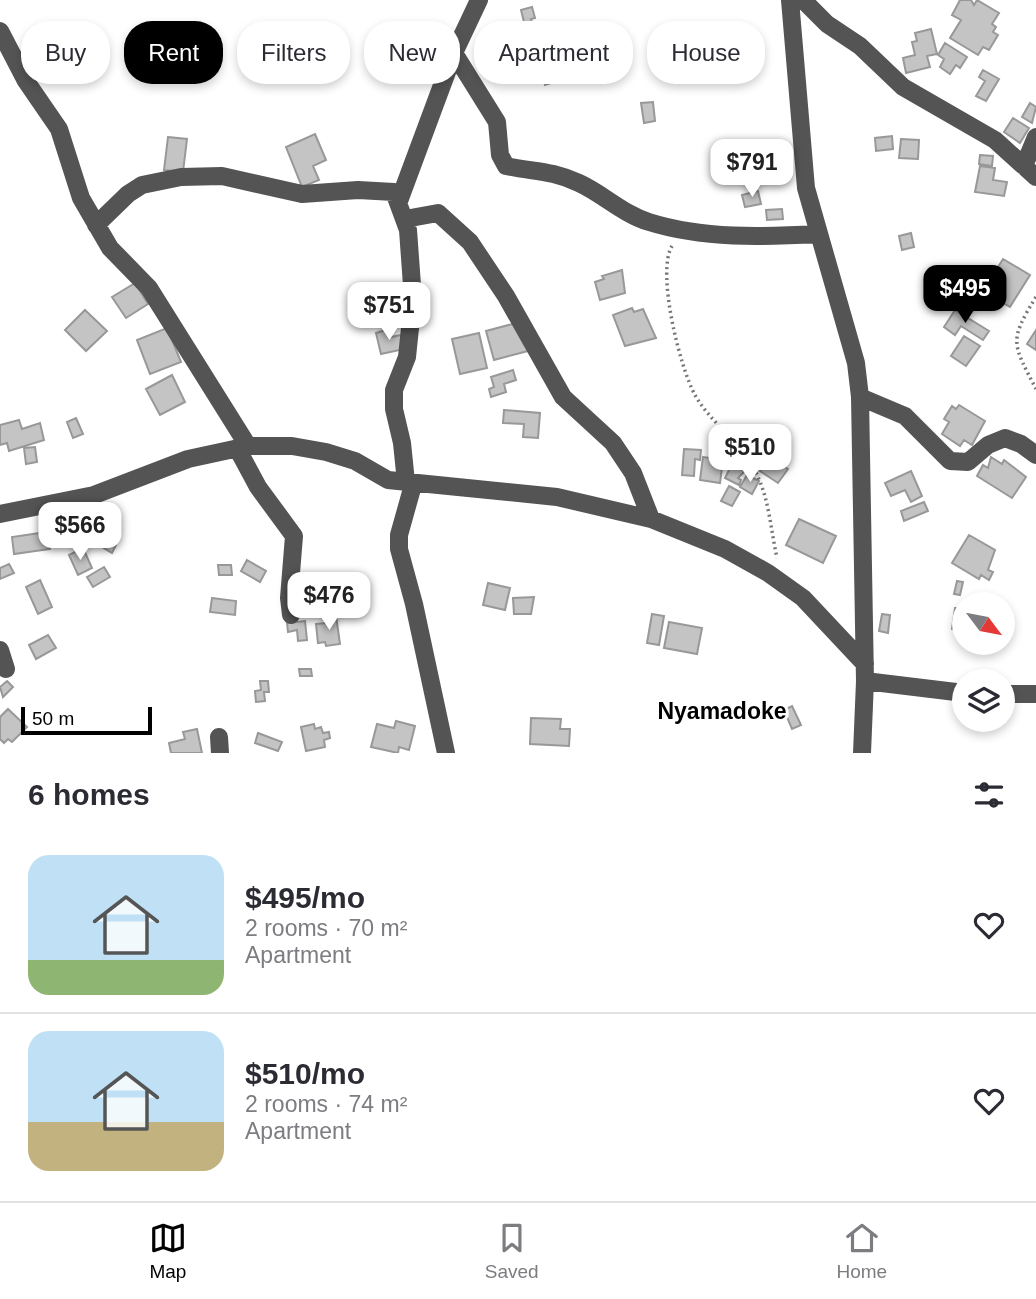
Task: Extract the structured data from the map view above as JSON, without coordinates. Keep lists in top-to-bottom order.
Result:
{
  "districts": ["Nyamadoke"],
  "scale_bar": "50 m",
  "north": "bottom right",
  "page": {
    "chip": [
      "Buy",
      "Rent",
      "Filters",
      "New",
      "Apartment",
      "House"
    ],
    "price": [
      "$791",
      "$495",
      "$751",
      "$510",
      "$566",
      "$476"
    ],
    "scale": "50 m",
    "heading": "6 homes",
    "list": [
      {
        "name": "$495/mo",
        "note": "2 rooms · 70 m² · Apartment"
      },
      {
        "name": "$510/mo",
        "note": "2 rooms · 74 m² · Apartment"
      }
    ],
    "tabs": ["Map", "Saved", "Home"]
  }
}
